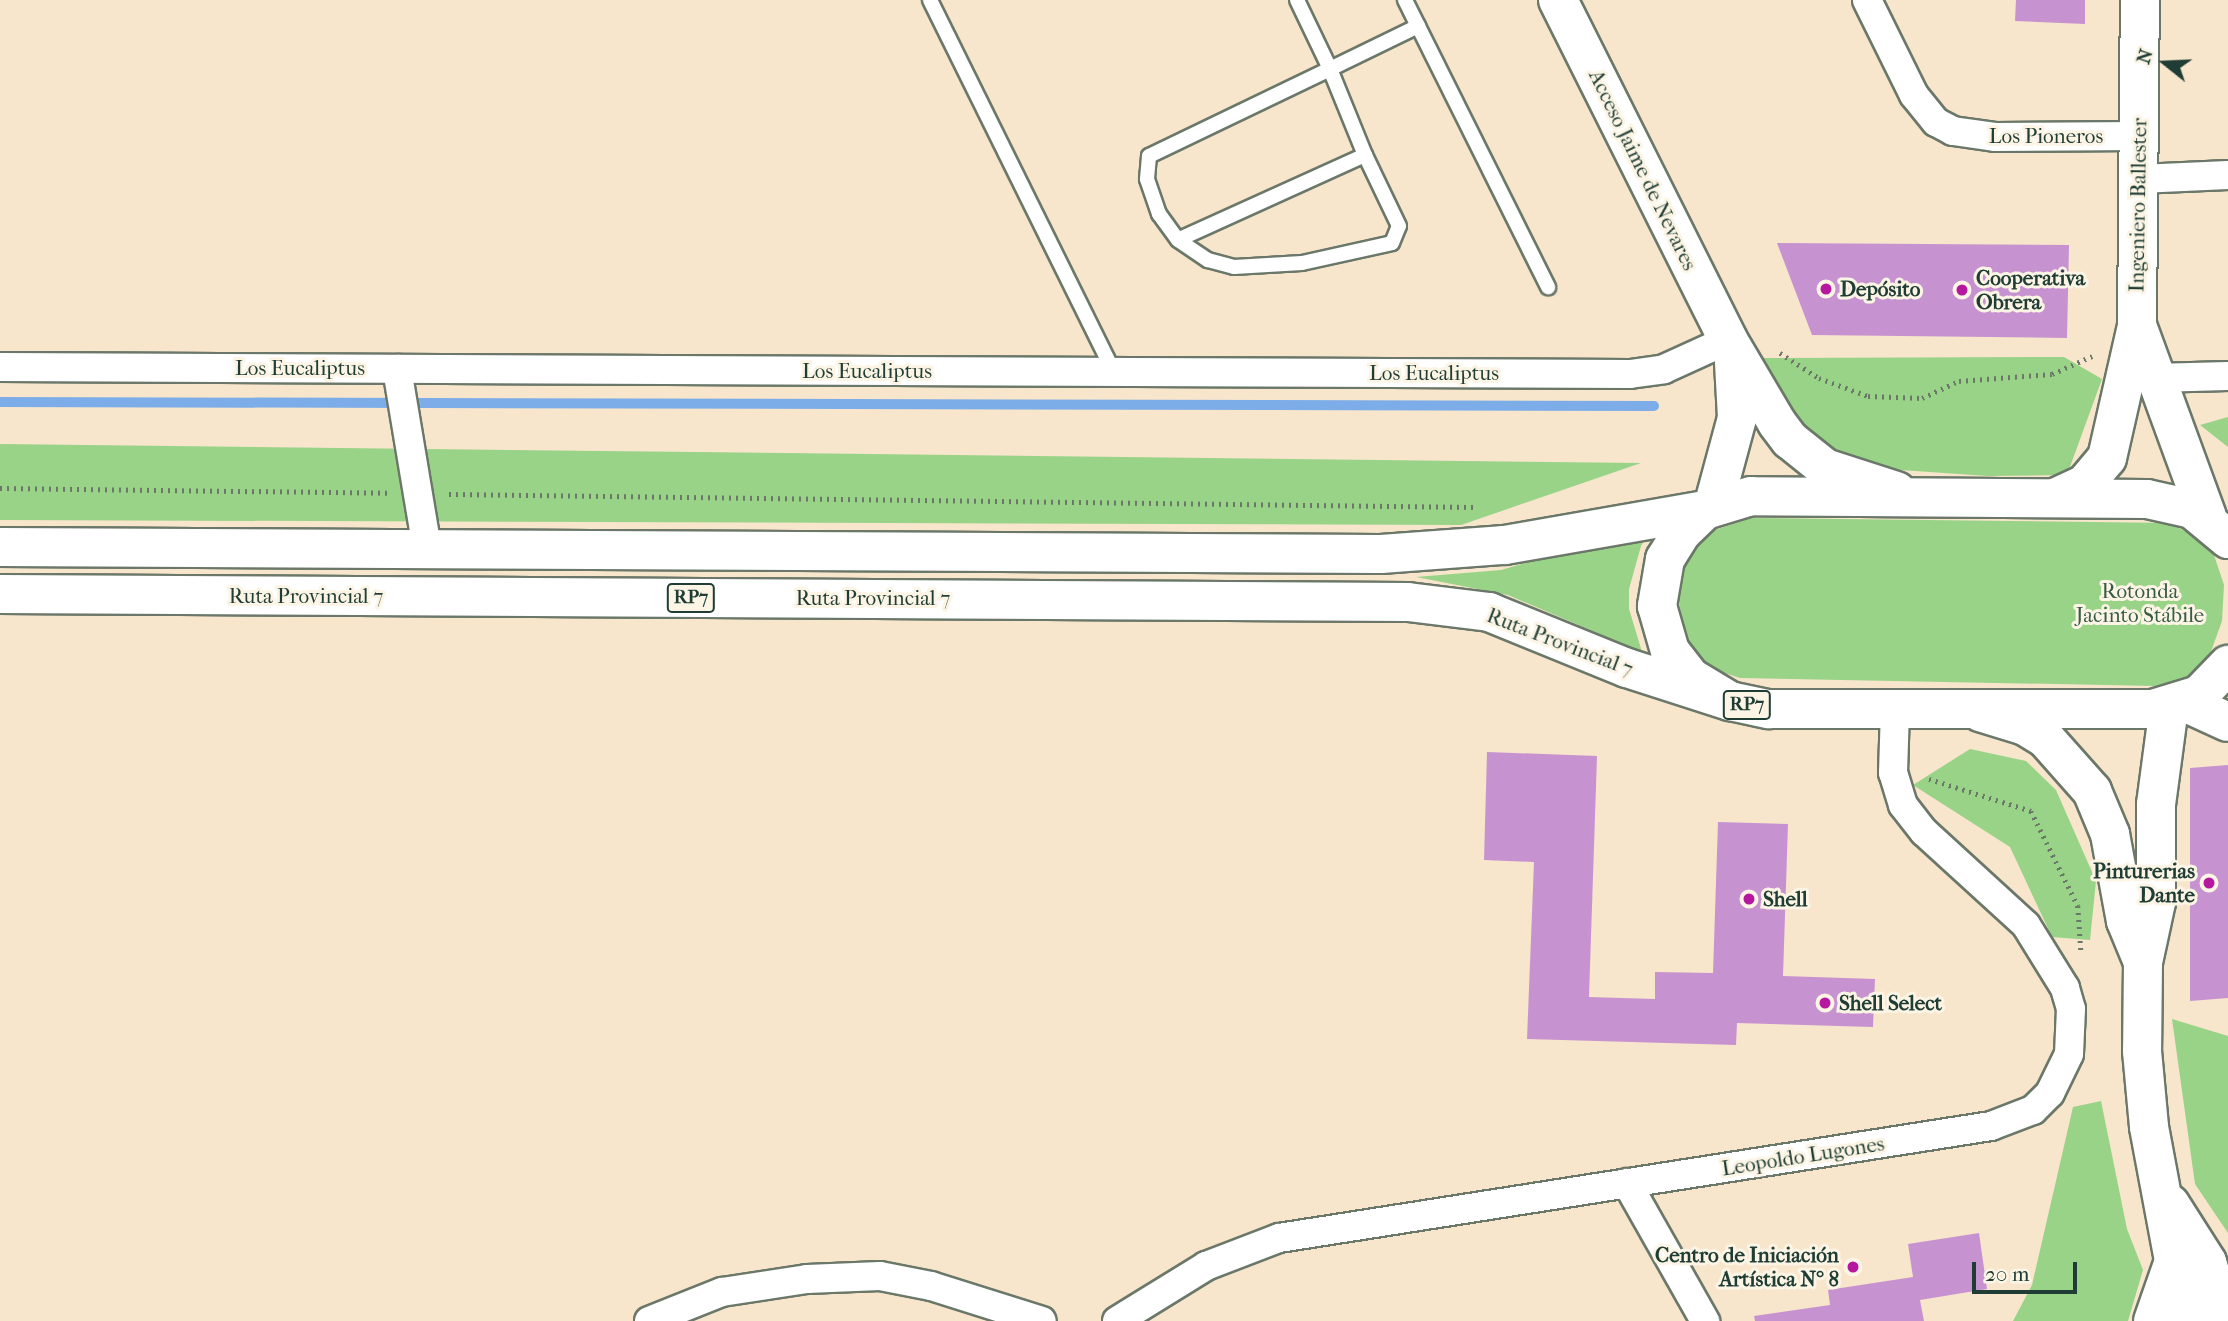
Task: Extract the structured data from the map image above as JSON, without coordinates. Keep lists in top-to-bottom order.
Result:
{
  "streets": {
    "main road": [
      "Acceso Jaime de Nevares",
      "Ingeniero Ballester",
      "Ruta Provincial 7",
      "RP7"
    ],
    "street": ["Los Pioneros", "Los Eucaliptus", "Leopoldo Lugones"]
  },
  "crossings": [
    ["Los Pioneros", "Ingeniero Ballester"],
    ["Acceso Jaime de Nevares", "Los Eucaliptus"],
    ["Acceso Jaime de Nevares", "RP7"],
    ["Ingeniero Ballester", "RP7"],
    ["Ruta Provincial 7", "RP7"],
    ["RP7", "Leopoldo Lugones"]
  ],
  "parks": ["Rotonda Jacinto Stábile"],
  "places": [
    "Depósito",
    "Cooperativa Obrera",
    "Pinturerias Dante",
    "Shell",
    "Shell Select",
    "Centro de Iniciación Artística N° 8"
  ],
  "scale_bar": "20 m",
  "north": "left"
}
